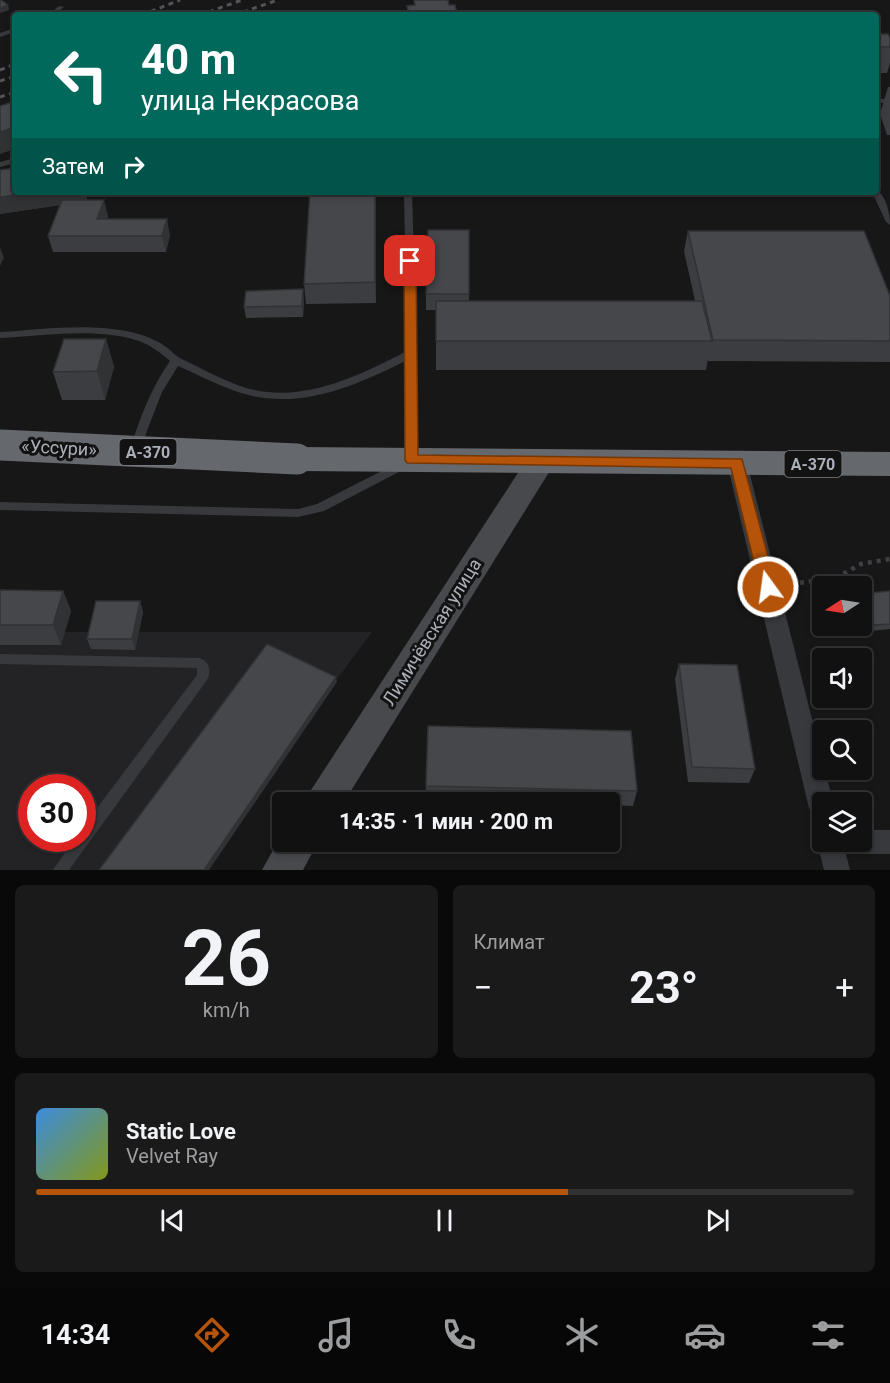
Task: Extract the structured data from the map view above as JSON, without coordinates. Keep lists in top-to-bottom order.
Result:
{
  "streets": {
    "highway": ["«Уссури»", "А-370"],
    "main road": ["Лимичёвская улица"]
  },
  "crossings": [
    ["«Уссури»", "А-370"],
    ["А-370", "Лимичёвская улица"]
  ],
  "north": "left",
  "page": {
    "turn": ["40 m", "улица Некрасова"],
    "then": "Затем",
    "limit": "30",
    "trip": "14:35 · 1 мин · 200 m",
    "tile": [
      ["26", "km/h"],
      "Климат"
    ],
    "heat": ["−", "23°", "+"],
    "song": ["Static Love", "Velvet Ray"],
    "tabs": "14:34"
  }
}
